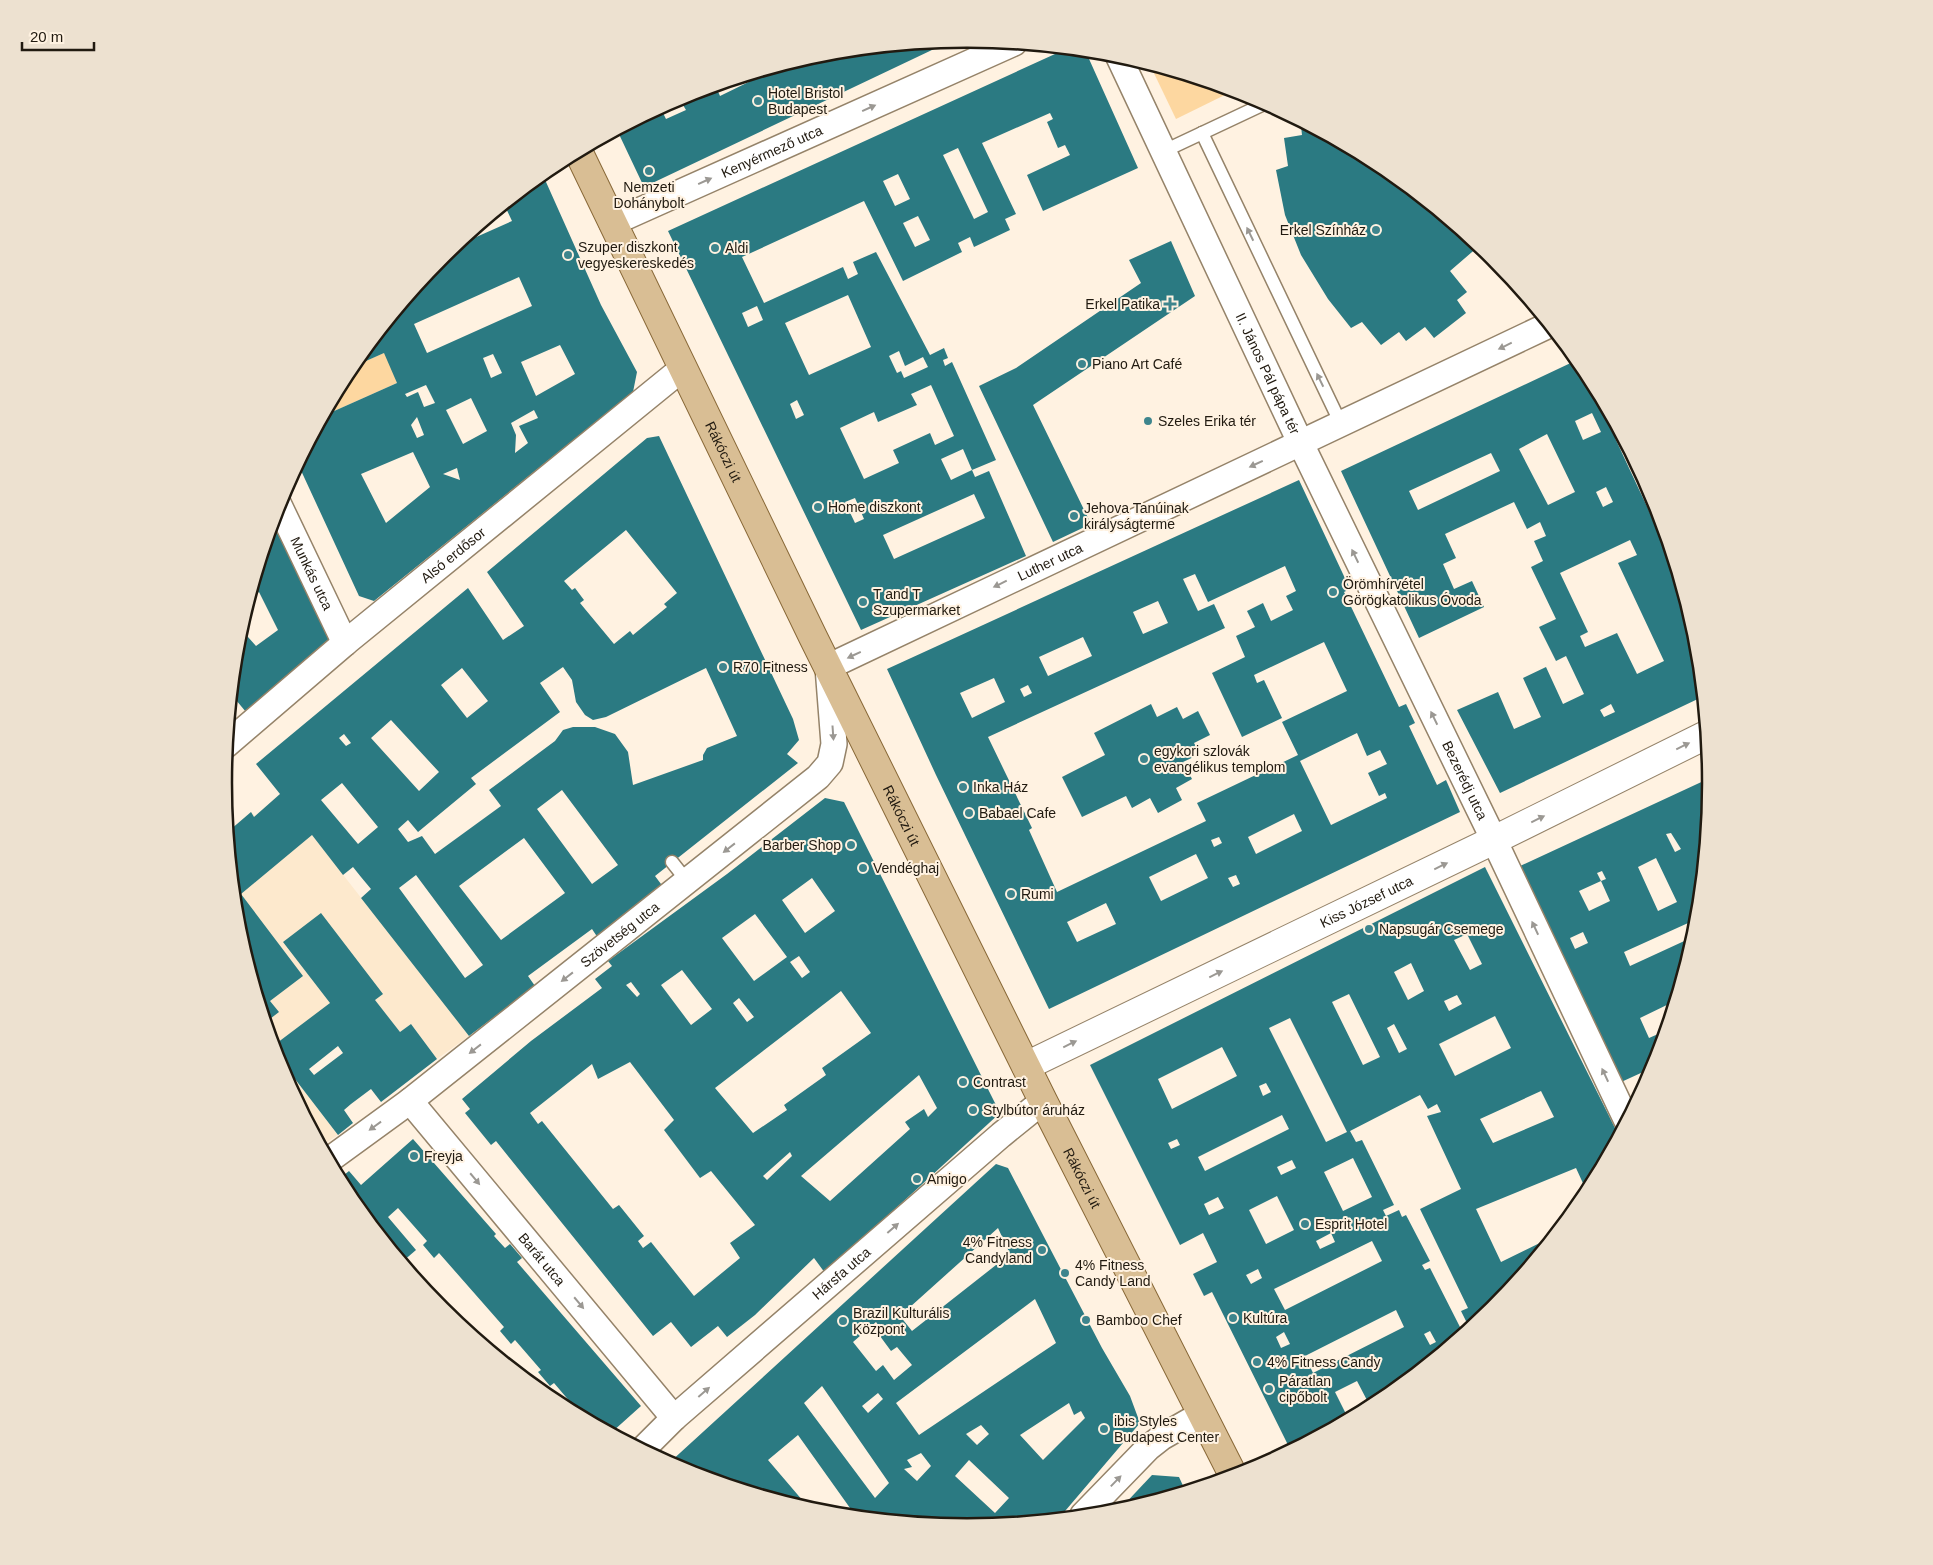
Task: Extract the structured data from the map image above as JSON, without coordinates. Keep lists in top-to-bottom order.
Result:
{
  "streets": {
    "main road": ["Rákóczi út"],
    "street": [
      "Kenyérmező utca",
      "II. János Pál pápa tér",
      "Alsó erdősor",
      "Luther utca",
      "Munkás utca",
      "Bezerédj utca",
      "Kiss József utca",
      "Szövetség utca",
      "Barát utca",
      "Hársfa utca"
    ]
  },
  "crossings": [
    ["Kenyérmező utca", "Rákóczi út"],
    ["II. János Pál pápa tér", "Luther utca"],
    ["II. János Pál pápa tér", "Bezerédj utca"],
    ["Rákóczi út", "Alsó erdősor"],
    ["Rákóczi út", "Luther utca"],
    ["Rákóczi út", "Kiss József utca"],
    ["Rákóczi út", "Szövetség utca"],
    ["Rákóczi út", "Hársfa utca"],
    ["Alsó erdősor", "Munkás utca"],
    ["Luther utca", "Bezerédj utca"],
    ["Luther utca", "Szövetség utca"],
    ["Bezerédj utca", "Kiss József utca"],
    ["Szövetség utca", "Barát utca"],
    ["Barát utca", "Hársfa utca"]
  ],
  "one_way": [
    "Kenyérmező utca",
    "Luther utca",
    "Bezerédj utca",
    "Kiss József utca",
    "Szövetség utca",
    "Barát utca",
    "Hársfa utca"
  ],
  "places": {
    "other": [
      "Hotel Bristol Budapest",
      "Nemzeti Dohánybolt",
      "Erkel Színház",
      "Aldi",
      "Szuper diszkont vegyeskereskedés",
      "Piano Art Café",
      "Szeles Erika tér",
      "Home diszkont",
      "Jehova Tanúinak királyságterme",
      "Örömhírvétel Görögkatolikus Óvoda",
      "T and T Szupermarket",
      "R70 Fitness",
      "egykori szlovák evangélikus templom",
      "Inka Ház",
      "Babael Cafe",
      "Barber Shop",
      "Vendéghaj",
      "Rumi",
      "Napsugár Csemege",
      "Contrast",
      "Stylbútor áruház",
      "Freyja",
      "Amigo",
      "Esprit Hotel",
      "4% Fitness Candyland",
      "4% Fitness Candy Land",
      "Kultúra",
      "Bamboo Chef",
      "Brazil Kulturális Központ",
      "4% Fitness Candy",
      "Páratlan cipőbolt",
      "ibis Styles Budapest Center"
    ],
    "health": ["Erkel Patika"]
  },
  "scale_bar": "20 m"
}
